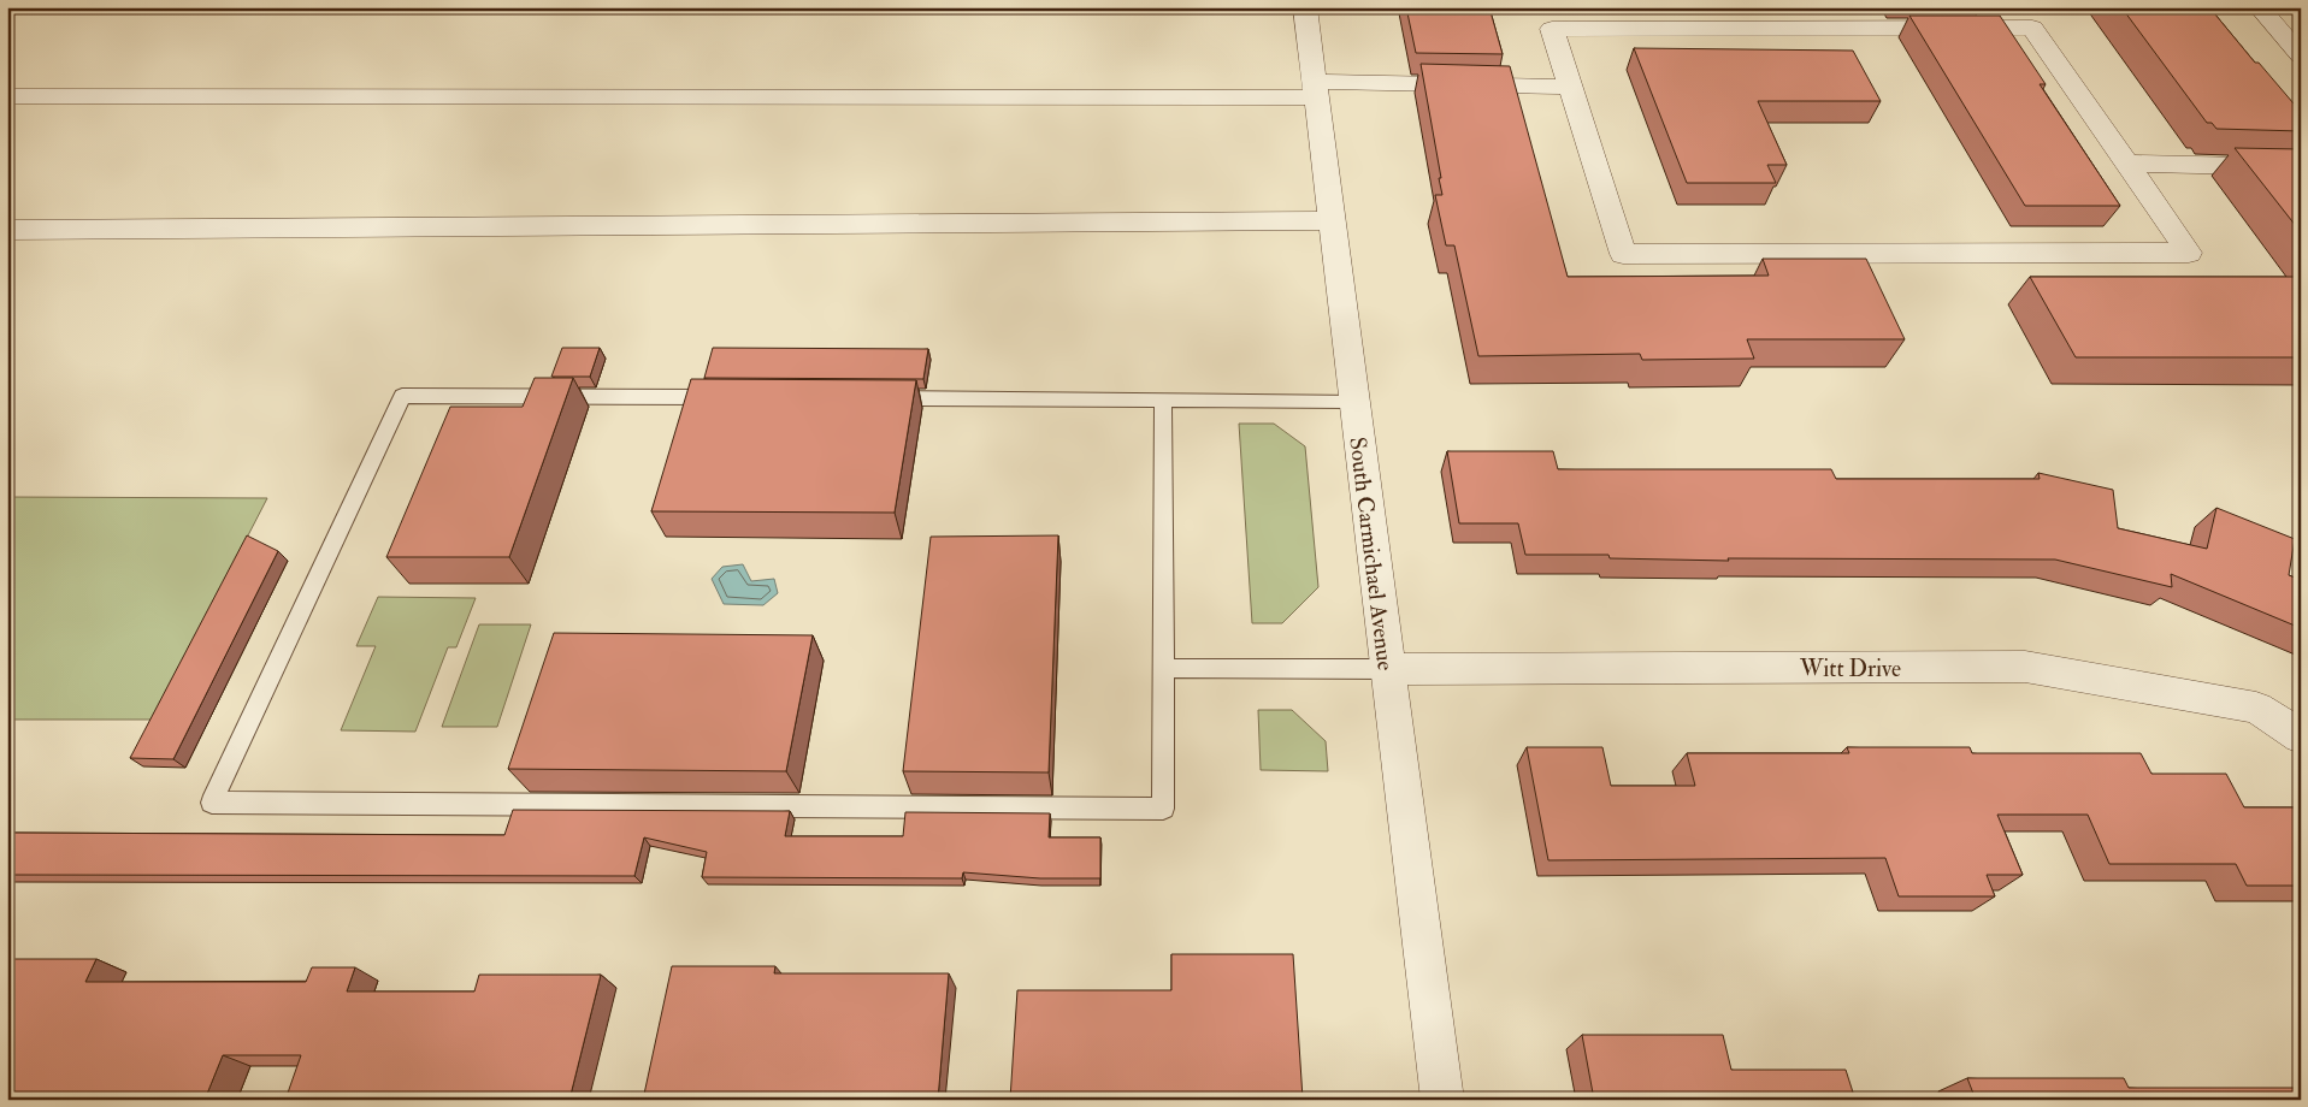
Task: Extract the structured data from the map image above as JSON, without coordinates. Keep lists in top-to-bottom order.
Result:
{
  "streets": {
    "street": ["South Carmichael Avenue", "Witt Drive"]
  },
  "crossings": [
    ["South Carmichael Avenue", "Witt Drive"]
  ]
}
